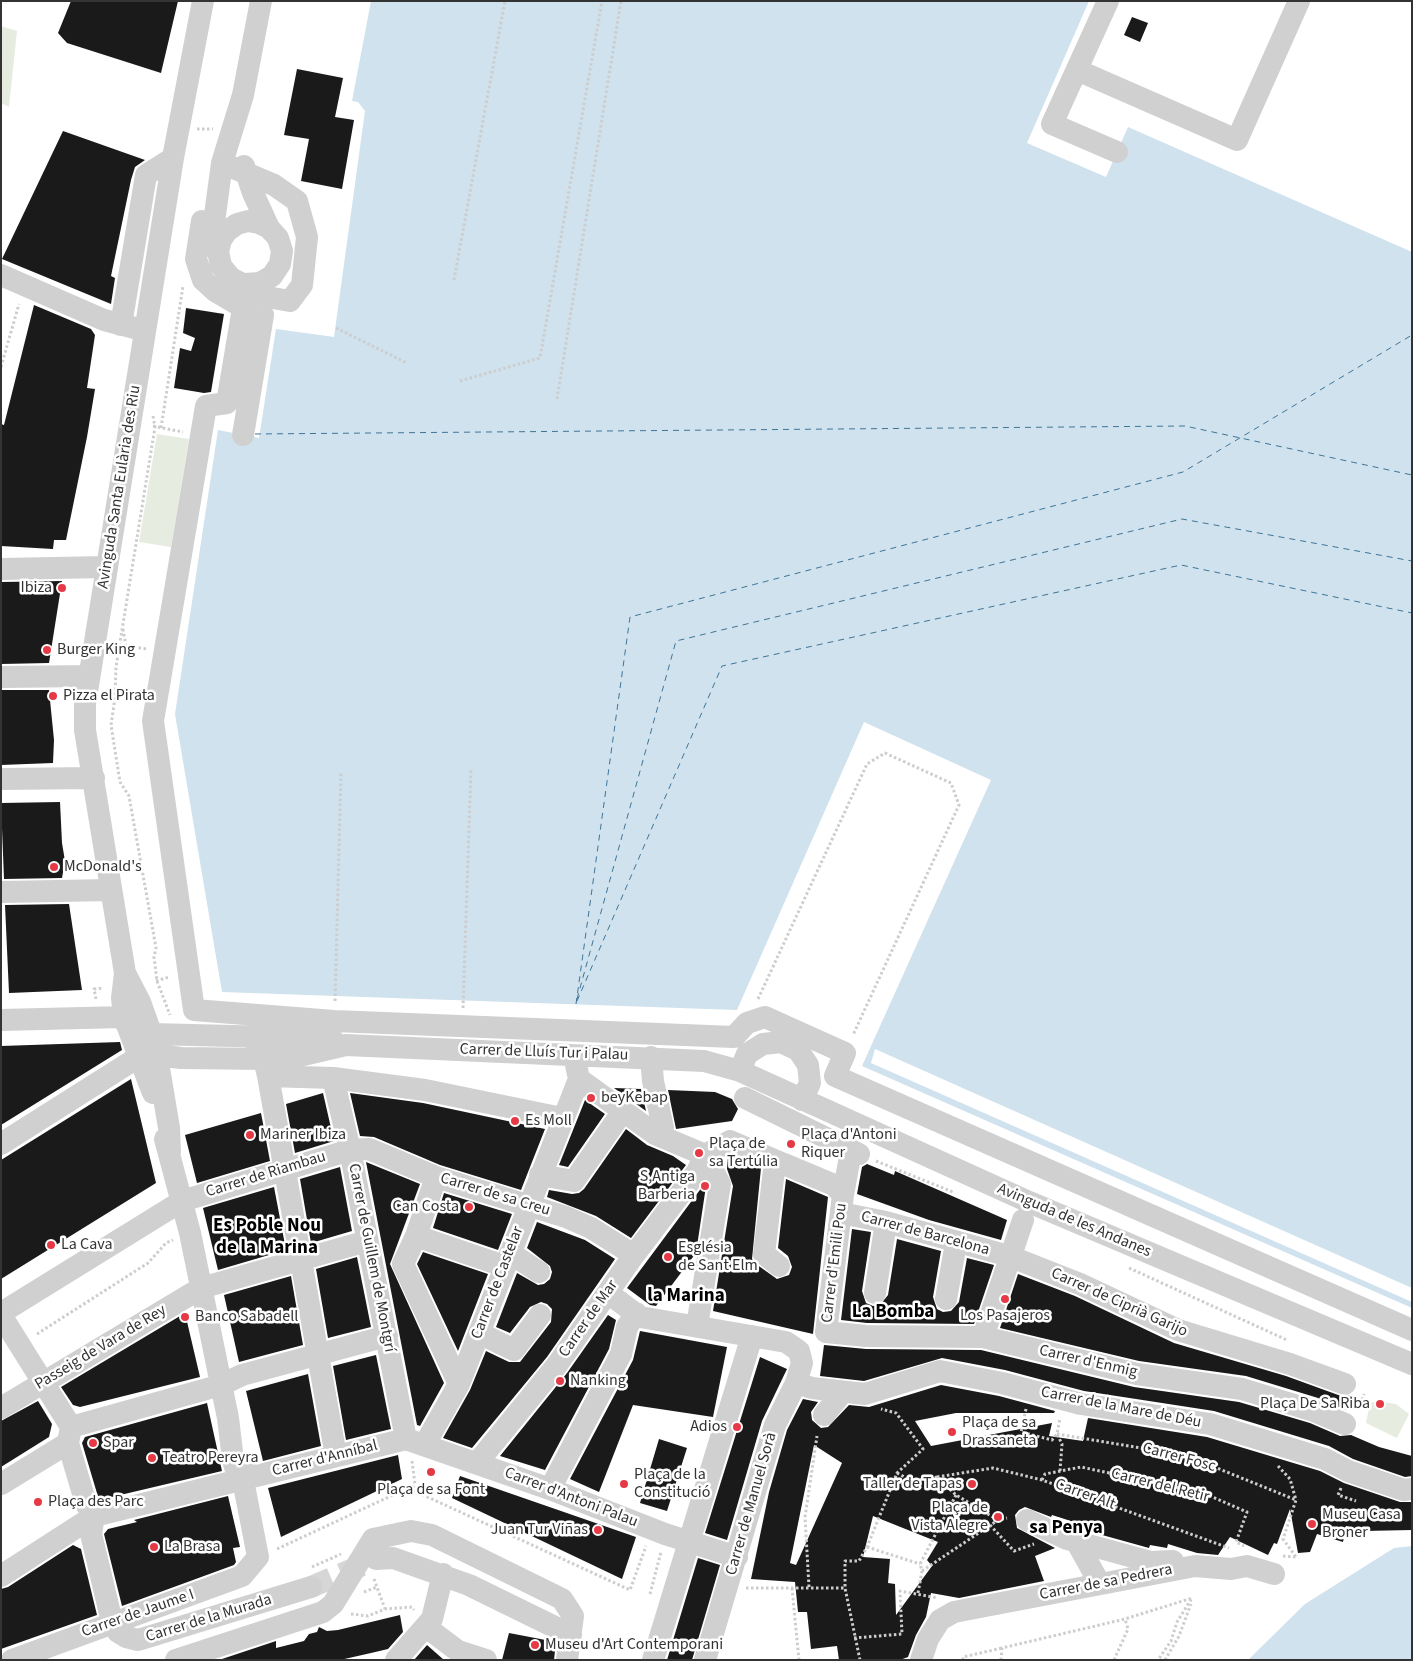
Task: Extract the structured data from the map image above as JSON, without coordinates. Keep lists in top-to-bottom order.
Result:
{
  "streets": {
    "street": [
      "Avinguda Santa Eulària des Riu",
      "Carrer de Lluís Tur i Palau",
      "Carrer de Riambau",
      "Carrer de sa Creu",
      "Avinguda de les Andanes",
      "Carrer de Barcelona",
      "Carrer de Guillem de Montgrí",
      "Carrer d'Emili Pou",
      "Carrer de Castelar",
      "Carrer de Ciprià Garijo",
      "Carrer de Mar",
      "Passeig de Vara de Rey",
      "Carrer d'Enmig",
      "Carrer de la Mare de Déu",
      "Carrer d'Anníbal",
      "Carrer d'Antoni Palau",
      "Carrer de Manuel Sorà",
      "Carrer de sa Pedrera",
      "Carrer de Jaume I",
      "Carrer de la Murada"
    ],
    "path": ["Carrer Fosc", "Carrer del Retir", "Carrer Alt"]
  },
  "crossings": [
    ["Carrer de Lluís Tur i Palau", "Avinguda de les Andanes"],
    ["Carrer de Lluís Tur i Palau", "Carrer de Guillem de Montgrí"],
    ["Carrer de Lluís Tur i Palau", "Carrer de Castelar"],
    ["Carrer de Riambau", "Carrer de sa Creu"],
    ["Carrer de Riambau", "Carrer de Guillem de Montgrí"],
    ["Carrer de sa Creu", "Carrer de Guillem de Montgrí"],
    ["Carrer de sa Creu", "Carrer de Castelar"],
    ["Carrer de sa Creu", "Carrer de Mar"],
    ["Carrer de Barcelona", "Carrer d'Emili Pou"],
    ["Carrer de Barcelona", "Carrer de Ciprià Garijo"],
    ["Carrer de Guillem de Montgrí", "Carrer de Castelar"],
    ["Carrer de Guillem de Montgrí", "Passeig de Vara de Rey"],
    ["Carrer de Guillem de Montgrí", "Carrer d'Anníbal"],
    ["Carrer de Guillem de Montgrí", "Carrer d'Antoni Palau"],
    ["Carrer d'Emili Pou", "Carrer d'Enmig"],
    ["Carrer de Castelar", "Carrer d'Anníbal"],
    ["Carrer de Castelar", "Carrer d'Antoni Palau"],
    ["Carrer de Mar", "Carrer d'Antoni Palau"],
    ["Carrer de la Mare de Déu", "Carrer Fosc"],
    ["Carrer de la Mare de Déu", "Carrer de Manuel Sorà"],
    ["Carrer d'Anníbal", "Carrer d'Antoni Palau"],
    ["Carrer d'Anníbal", "Carrer de Jaume I"],
    ["Carrer del Retir", "Carrer Alt"],
    ["Carrer d'Antoni Palau", "Carrer de Manuel Sorà"],
    ["Carrer de Jaume I", "Carrer de la Murada"]
  ],
  "districts": [
    "Es Poble Nou de la Marina",
    "la Marina",
    "La Bomba",
    "sa Penya"
  ],
  "places": [
    "Ibiza",
    "Burger King",
    "Pizza el Pirata",
    "McDonald's",
    "beyKebap",
    "Es Moll",
    "Mariner Ibiza",
    "Plaça d'Antoni Riquer",
    "Plaça de sa Tertúlia",
    "S,Antiga Barberia",
    "Can Costa",
    "La Cava",
    "Església de Sant Elm",
    "Los Pasajeros",
    "Banco Sabadell",
    "Nanking",
    "Plaça De Sa Riba",
    "Adios",
    "Plaça de sa Drassaneta",
    "Spar",
    "Teatro Pereyra",
    "Plaça de sa Font",
    "Plaça de la Constitució",
    "Taller de Tapas",
    "Plaça des Parc",
    "Plaça de Vista Alegre",
    "Museu Casa Broner",
    "Juan Tur Viñas",
    "La Brasa",
    "Museu d'Art Contemporani"
  ]
}
